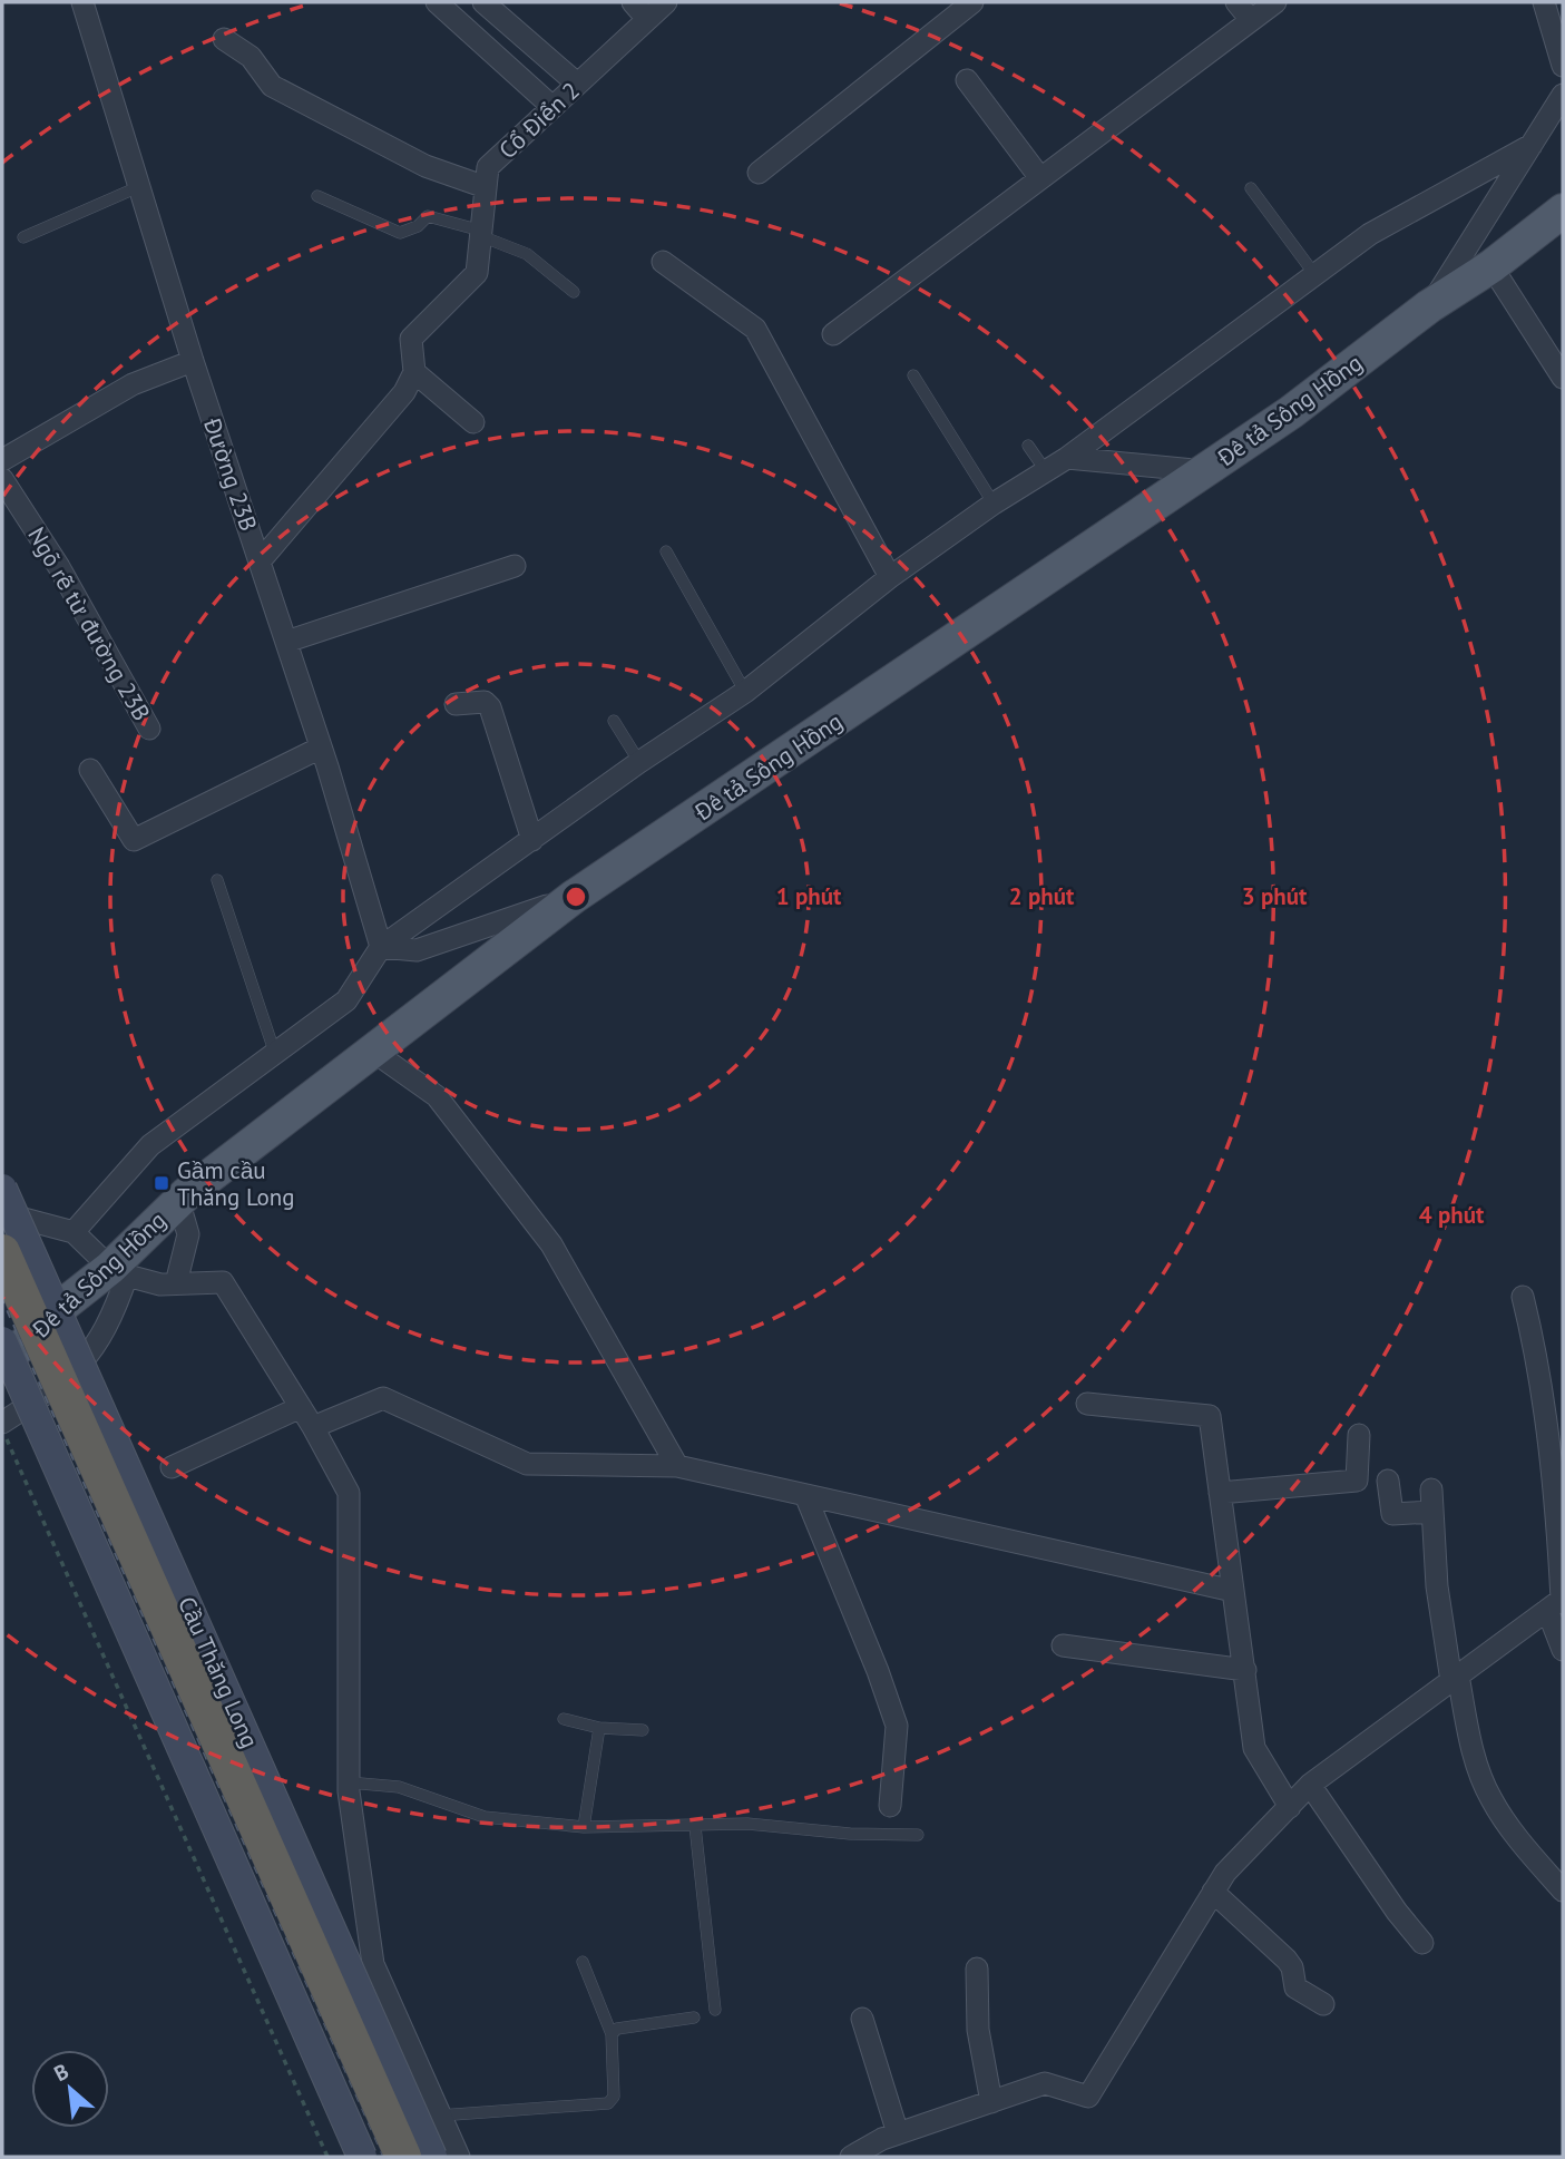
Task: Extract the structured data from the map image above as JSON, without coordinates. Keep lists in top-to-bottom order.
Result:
{
  "streets": {
    "highway": ["Cầu Thăng Long"],
    "main road": ["Đê tả Sông Hồng"],
    "street": ["Cổ Điển 2", "Đường 23B", "Ngõ rẽ từ đường 23B"]
  },
  "places": {
    "transit": ["Gầm cầu Thăng Long"]
  },
  "north": "top left",
  "rings": [
    "1 phút",
    "2 phút",
    "3 phút",
    "4 phút"
  ]
}
